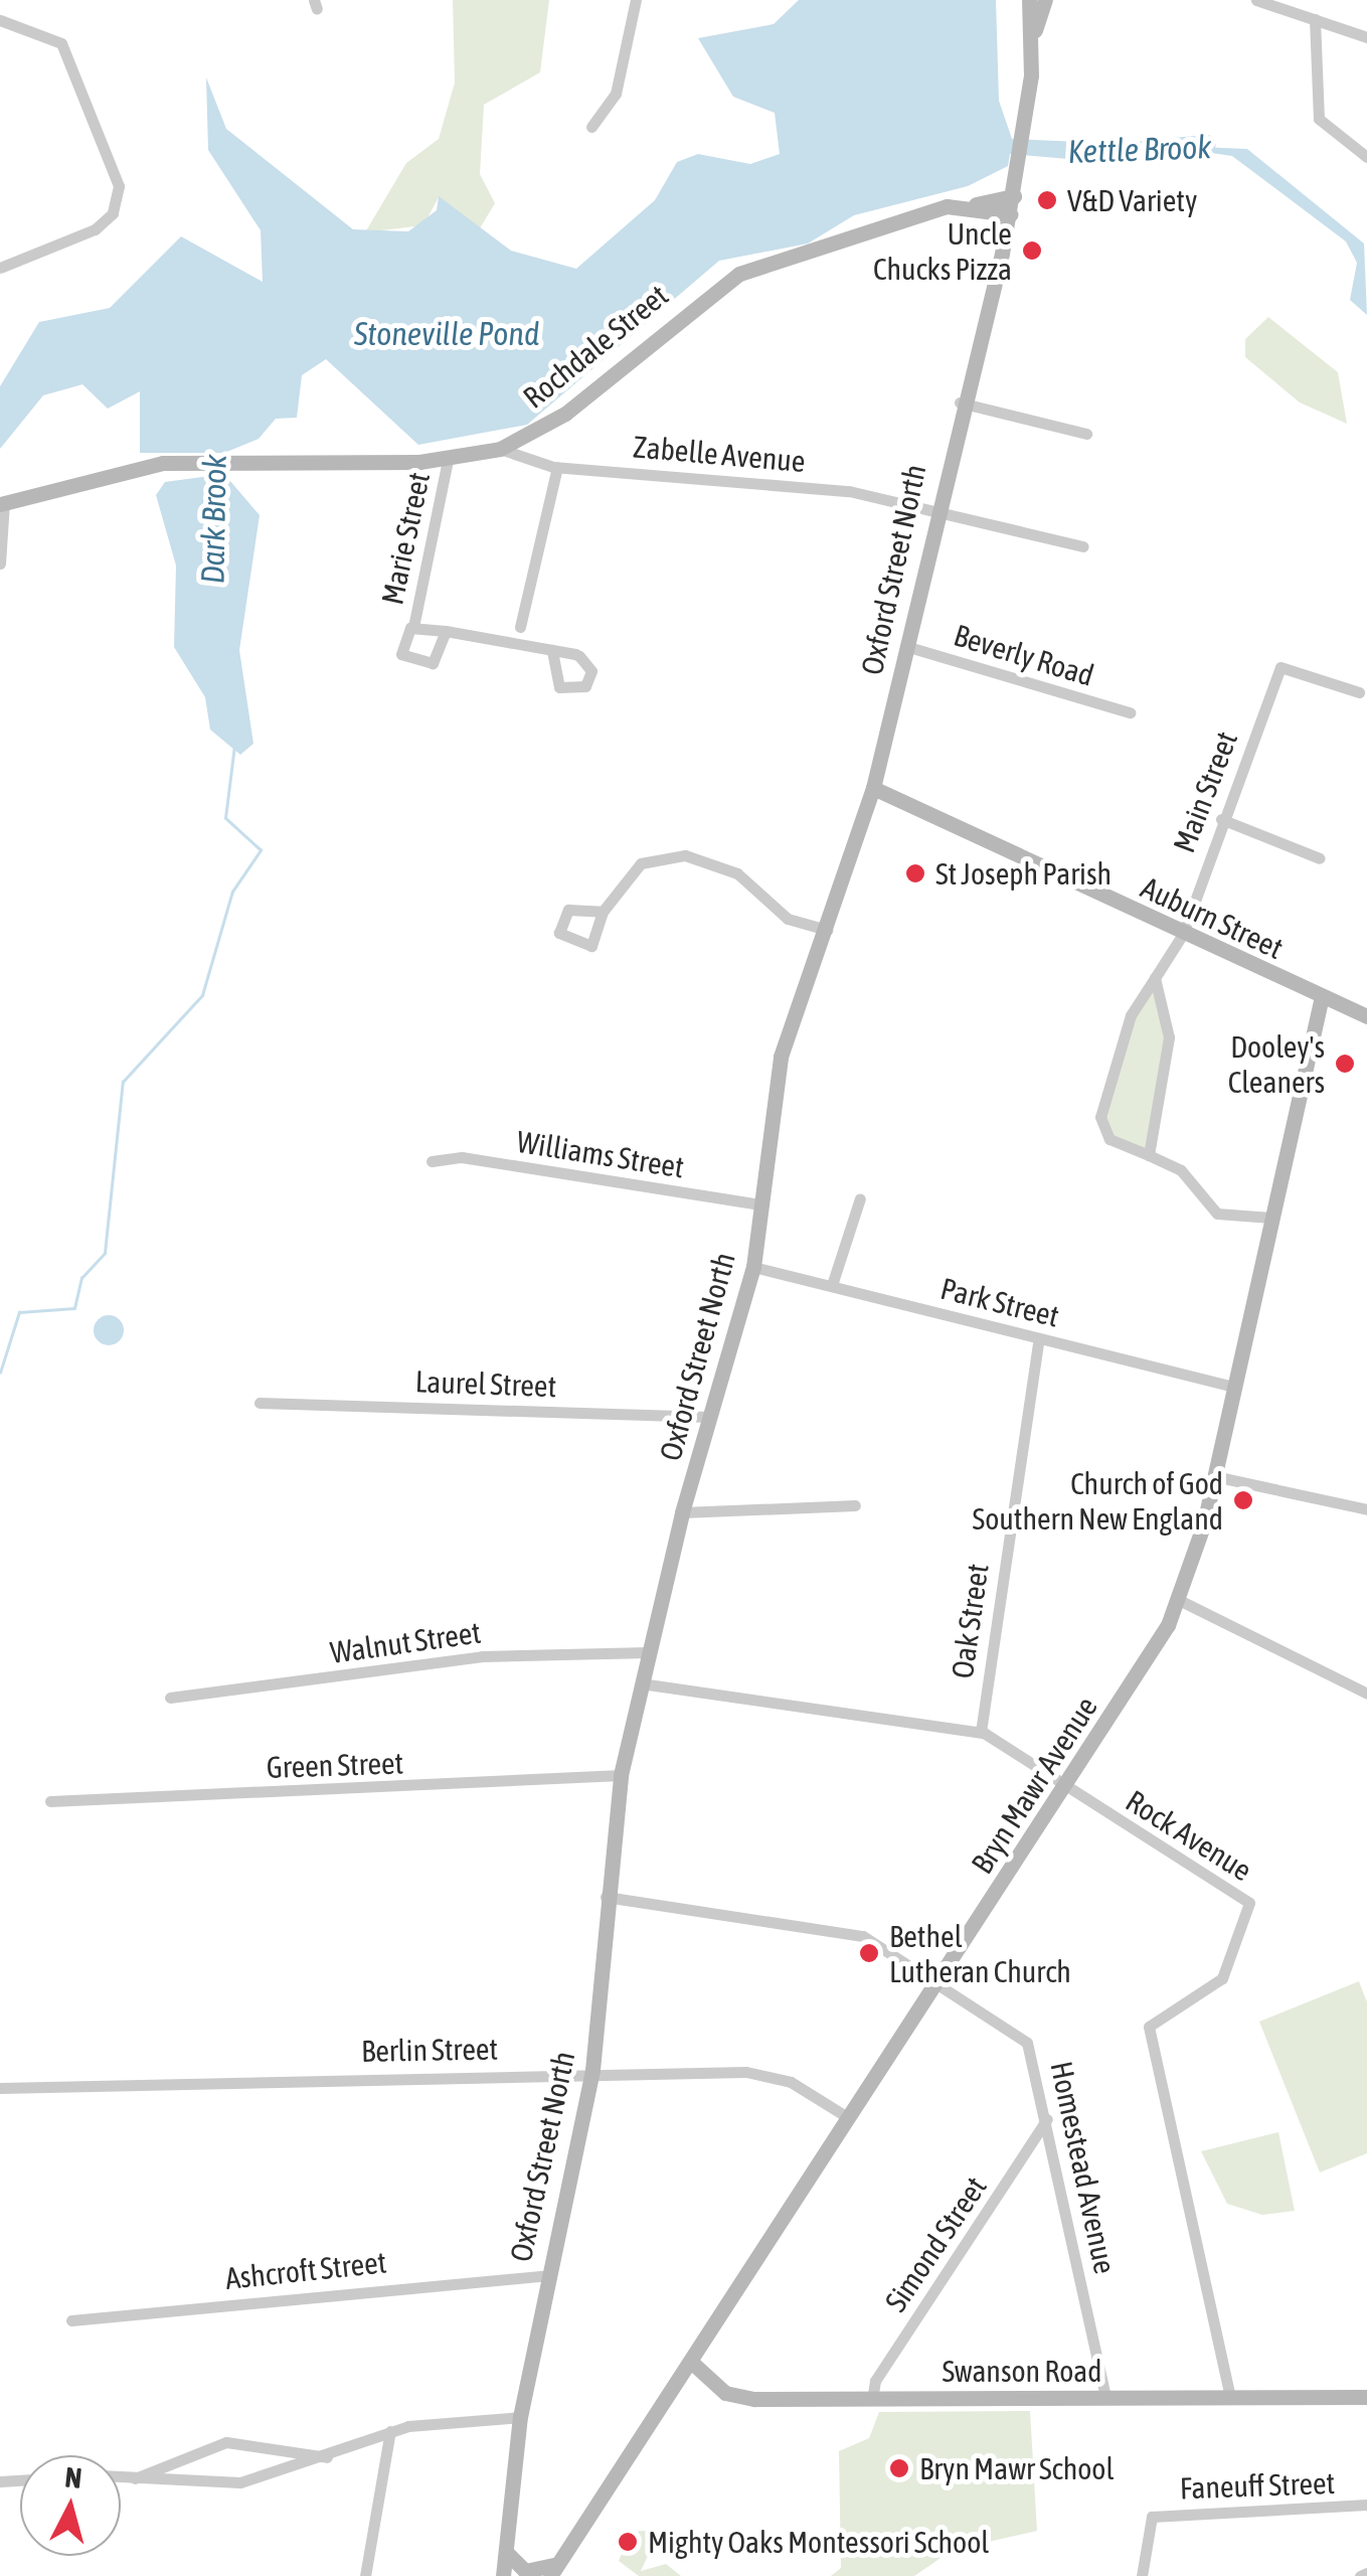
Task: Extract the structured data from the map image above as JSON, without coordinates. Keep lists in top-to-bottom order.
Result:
{
  "streets": {
    "street": [
      "Rochdale Street",
      "Zabelle Avenue",
      "Marie Street",
      "Oxford Street North",
      "Beverly Road",
      "Main Street",
      "Auburn Street",
      "Williams Street",
      "Park Street",
      "Laurel Street",
      "Oak Street",
      "Walnut Street",
      "Green Street",
      "Bryn Mawr Avenue",
      "Rock Avenue",
      "Berlin Street",
      "Homestead Avenue",
      "Simond Street",
      "Ashcroft Street",
      "Swanson Road",
      "Faneuff Street"
    ]
  },
  "crossings": [
    ["Rochdale Street", "Zabelle Avenue"],
    ["Rochdale Street", "Marie Street"],
    ["Rochdale Street", "Oxford Street North"],
    ["Zabelle Avenue", "Oxford Street North"],
    ["Oxford Street North", "Beverly Road"],
    ["Oxford Street North", "Auburn Street"],
    ["Oxford Street North", "Williams Street"],
    ["Oxford Street North", "Park Street"],
    ["Oxford Street North", "Laurel Street"],
    ["Oxford Street North", "Walnut Street"],
    ["Oxford Street North", "Green Street"],
    ["Oxford Street North", "Bryn Mawr Avenue"],
    ["Oxford Street North", "Rock Avenue"],
    ["Oxford Street North", "Berlin Street"],
    ["Oxford Street North", "Homestead Avenue"],
    ["Oxford Street North", "Ashcroft Street"],
    ["Main Street", "Auburn Street"],
    ["Main Street", "Bryn Mawr Avenue"],
    ["Auburn Street", "Bryn Mawr Avenue"],
    ["Park Street", "Oak Street"],
    ["Park Street", "Bryn Mawr Avenue"],
    ["Oak Street", "Rock Avenue"],
    ["Bryn Mawr Avenue", "Rock Avenue"],
    ["Bryn Mawr Avenue", "Berlin Street"],
    ["Bryn Mawr Avenue", "Homestead Avenue"],
    ["Bryn Mawr Avenue", "Swanson Road"],
    ["Rock Avenue", "Swanson Road"],
    ["Homestead Avenue", "Simond Street"],
    ["Homestead Avenue", "Swanson Road"],
    ["Simond Street", "Swanson Road"]
  ],
  "water": ["Kettle Brook", "Stoneville Pond", "Dark Brook"],
  "places": [
    "V&D Variety",
    "Uncle Chucks Pizza",
    "St Joseph Parish",
    "Dooley's Cleaners",
    "Church of God Southern New England",
    "Bethel Lutheran Church",
    "Bryn Mawr School",
    "Mighty Oaks Montessori School"
  ],
  "north": "top"
}
